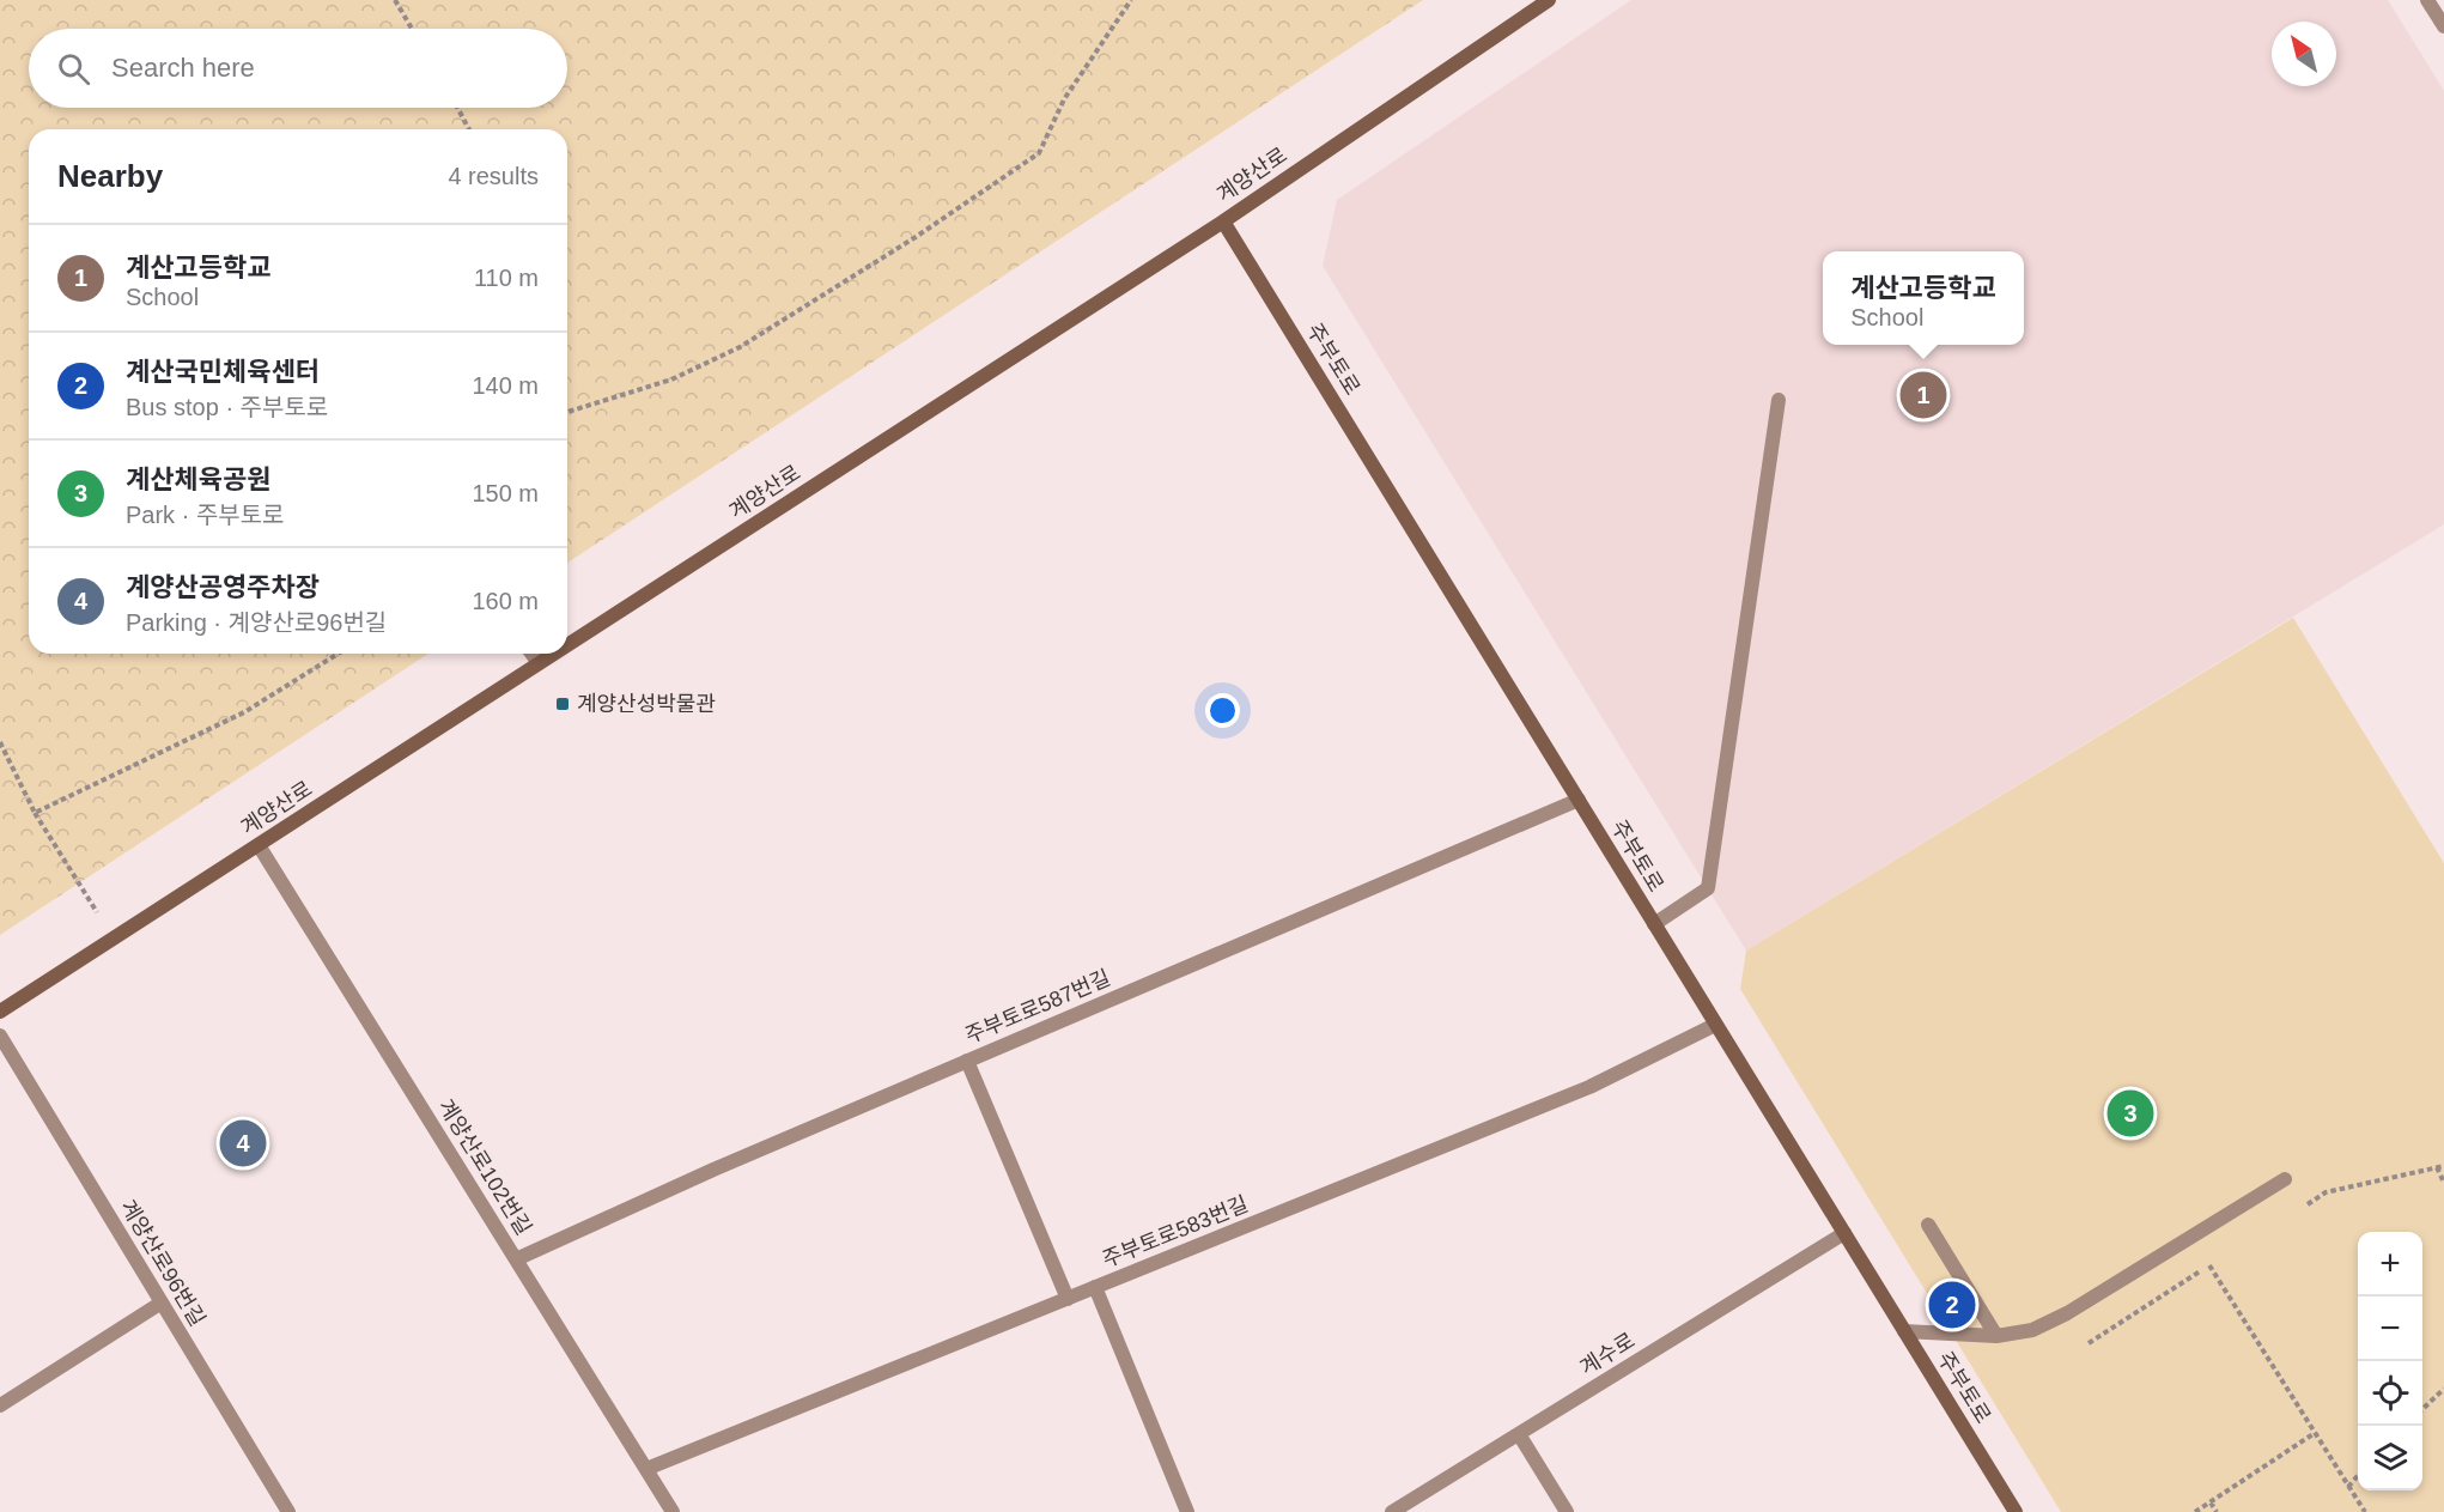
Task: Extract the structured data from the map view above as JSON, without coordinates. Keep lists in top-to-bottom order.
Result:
{
  "streets": {
    "street": [
      "계양산로",
      "주부토로",
      "주부토로587번길",
      "계양산로102번길",
      "주부토로583번길",
      "계양산로96번길",
      "계수로"
    ]
  },
  "crossings": [
    ["계양산로", "주부토로"],
    ["계양산로", "계양산로102번길"],
    ["주부토로", "주부토로587번길"],
    ["주부토로", "주부토로583번길"],
    ["주부토로", "계수로"],
    ["주부토로587번길", "계양산로102번길"],
    ["계양산로102번길", "주부토로583번길"]
  ],
  "places": {
    "transit": ["계양산성박물관"]
  },
  "north": "top left",
  "page": {
    "search": "Search here",
    "heading": ["Nearby", "4 results"],
    "list": [
      {
        "mark": "1",
        "name": "계산고등학교",
        "note": "School",
        "value": "110 m"
      },
      {
        "mark": "2",
        "name": "계산국민체육센터",
        "note": "Bus stop · 주부토로",
        "value": "140 m"
      },
      {
        "mark": "3",
        "name": "계산체육공원",
        "note": "Park · 주부토로",
        "value": "150 m"
      },
      {
        "mark": "4",
        "name": "계양산공영주차장",
        "note": "Parking · 계양산로96번길",
        "value": "160 m"
      }
    ],
    "popup": ["계산고등학교", "School"],
    "pins": [
      "1",
      "3",
      "4",
      "2"
    ],
    "map_buttons": ["+", "−"]
  }
}
